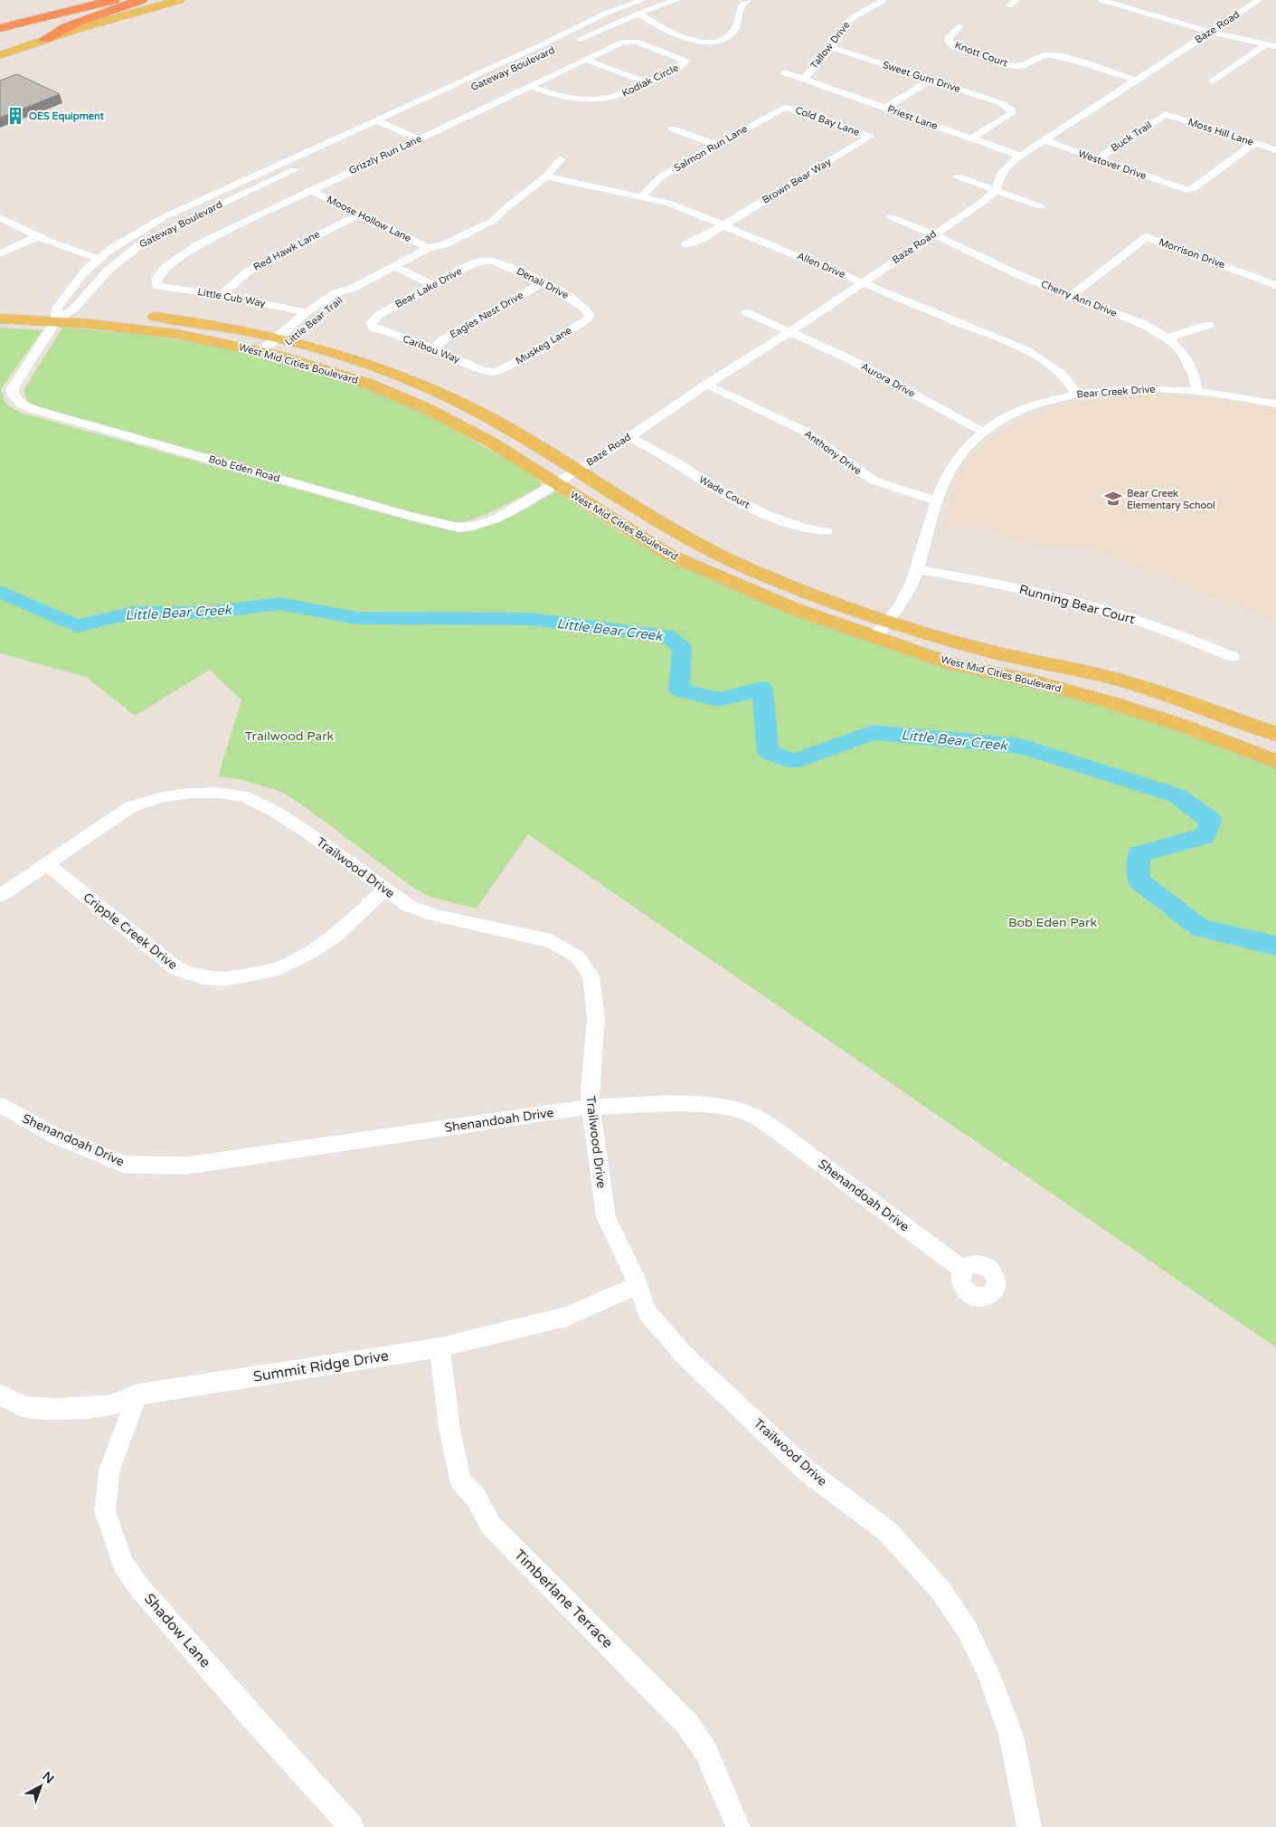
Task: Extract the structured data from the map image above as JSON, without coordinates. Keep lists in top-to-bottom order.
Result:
{
  "streets": {
    "main road": ["West Mid Cities Boulevard"],
    "street": [
      "Baze Road",
      "Tallow Drive",
      "Knott Court",
      "Gateway Boulevard",
      "Sweet Gum Drive",
      "Kodiak Circle",
      "Priest Lane",
      "Cold Bay Lane",
      "Moss Hill Lane",
      "Buck Trail",
      "Salmon Run Lane",
      "Grizzly Run Lane",
      "Westover Drive",
      "Brown Bear Way",
      "Moose Hollow Lane",
      "Red Hawk Lane",
      "Morrison Drive",
      "Allen Drive",
      "Denali Drive",
      "Bear Lake Drive",
      "Little Cub Way",
      "Cherry Ann Drive",
      "Eagles Nest Drive",
      "Little Bear Trail",
      "Muskeg Lane",
      "Caribou Way",
      "Aurora Drive",
      "Bear Creek Drive",
      "Anthony Drive",
      "Bob Eden Road",
      "Wade Court",
      "Running Bear Court",
      "Trailwood Drive",
      "Cripple Creek Drive",
      "Shenandoah Drive",
      "Summit Ridge Drive",
      "Timberlane Terrace",
      "Shadow Lane"
    ]
  },
  "crossings": [
    ["Baze Road", "Knott Court"],
    ["Baze Road", "Priest Lane"],
    ["Baze Road", "Westover Drive"],
    ["Baze Road", "Allen Drive"],
    ["Baze Road", "Cherry Ann Drive"],
    ["Baze Road", "West Mid Cities Boulevard"],
    ["Baze Road", "Aurora Drive"],
    ["Baze Road", "Anthony Drive"],
    ["Baze Road", "Bob Eden Road"],
    ["Baze Road", "Wade Court"],
    ["Tallow Drive", "Sweet Gum Drive"],
    ["Tallow Drive", "Priest Lane"],
    ["Gateway Boulevard", "West Mid Cities Boulevard"],
    ["Gateway Boulevard", "Bob Eden Road"],
    ["Sweet Gum Drive", "Priest Lane"],
    ["Kodiak Circle", "Grizzly Run Lane"],
    ["Cold Bay Lane", "Salmon Run Lane"],
    ["Cold Bay Lane", "Brown Bear Way"],
    ["Moss Hill Lane", "Buck Trail"],
    ["Moss Hill Lane", "Westover Drive"],
    ["Buck Trail", "Westover Drive"],
    ["Salmon Run Lane", "Allen Drive"],
    ["Grizzly Run Lane", "Moose Hollow Lane"],
    ["Grizzly Run Lane", "Little Cub Way"],
    ["Brown Bear Way", "Allen Drive"],
    ["Moose Hollow Lane", "Red Hawk Lane"],
    ["Moose Hollow Lane", "Little Bear Trail"],
    ["Red Hawk Lane", "Little Cub Way"],
    ["Morrison Drive", "Cherry Ann Drive"],
    ["Allen Drive", "Little Bear Trail"],
    ["Allen Drive", "Bear Creek Drive"],
    ["Denali Drive", "Bear Lake Drive"],
    ["Denali Drive", "Eagles Nest Drive"],
    ["Denali Drive", "Muskeg Lane"],
    ["Bear Lake Drive", "Caribou Way"],
    ["Little Cub Way", "Little Bear Trail"],
    ["Cherry Ann Drive", "Bear Creek Drive"],
    ["Eagles Nest Drive", "Caribou Way"],
    ["Little Bear Trail", "West Mid Cities Boulevard"],
    ["Muskeg Lane", "Caribou Way"],
    ["West Mid Cities Boulevard", "Bear Creek Drive"],
    ["West Mid Cities Boulevard", "Bob Eden Road"],
    ["Aurora Drive", "Bear Creek Drive"],
    ["Bear Creek Drive", "Anthony Drive"],
    ["Bear Creek Drive", "Running Bear Court"],
    ["Trailwood Drive", "Cripple Creek Drive"],
    ["Trailwood Drive", "Shenandoah Drive"],
    ["Trailwood Drive", "Summit Ridge Drive"],
    ["Summit Ridge Drive", "Timberlane Terrace"],
    ["Summit Ridge Drive", "Shadow Lane"]
  ],
  "water": ["Little Bear Creek"],
  "parks": ["Trailwood Park", "Bob Eden Park"],
  "places": {
    "building": ["OES Equipment"],
    "school or university": ["Bear Creek Elementary School"]
  },
  "north": "top right"
}
